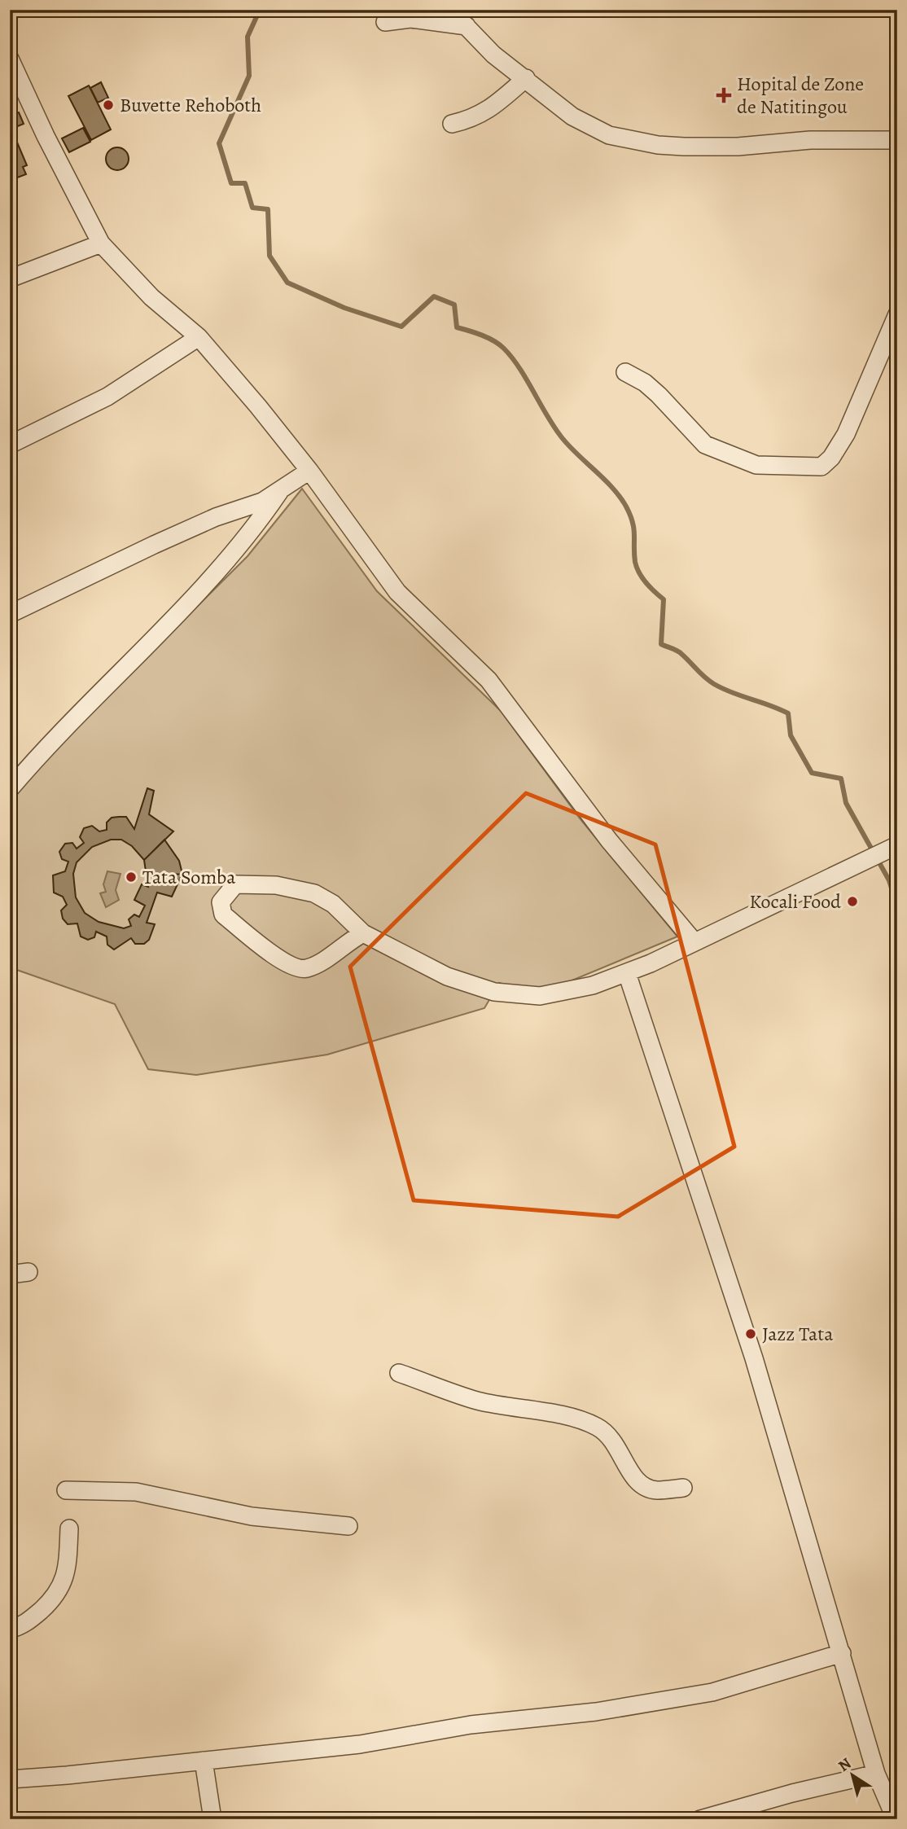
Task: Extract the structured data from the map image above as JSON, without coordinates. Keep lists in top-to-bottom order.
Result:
{
  "places": {
    "health": ["Hopital de Zone de Natitingou"],
    "other": [
      "Buvette Rehoboth",
      "Tata Somba",
      "Kocali Food",
      "Jazz Tata"
    ]
  },
  "north": "top left"
}
